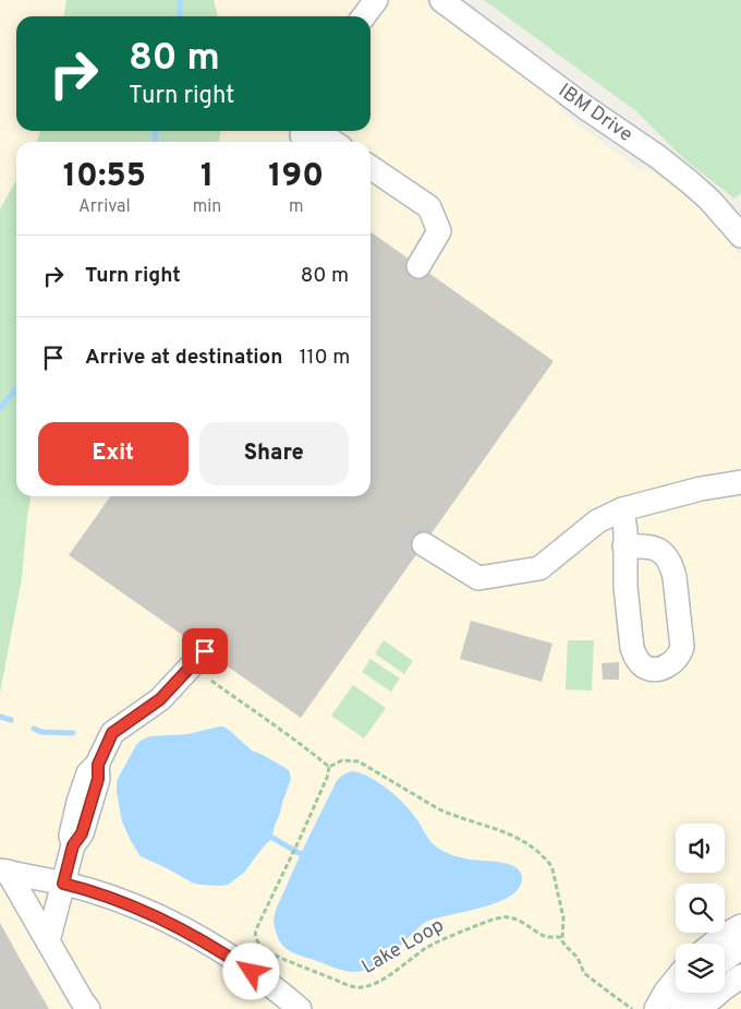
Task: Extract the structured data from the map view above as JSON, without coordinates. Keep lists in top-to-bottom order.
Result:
{
  "streets": {
    "street": ["IBM Drive"],
    "path": ["Lake Loop"]
  },
  "page": {
    "turn": ["80 m", "Turn right"],
    "eta": [
      "10:55",
      "Arrival",
      "1",
      "min",
      "190",
      "m"
    ],
    "list": [
      {
        "name": "Turn right",
        "value": "80 m"
      },
      {
        "name": "Arrive at destination",
        "value": "110 m"
      }
    ],
    "buttons": ["Exit", "Share"]
  }
}
